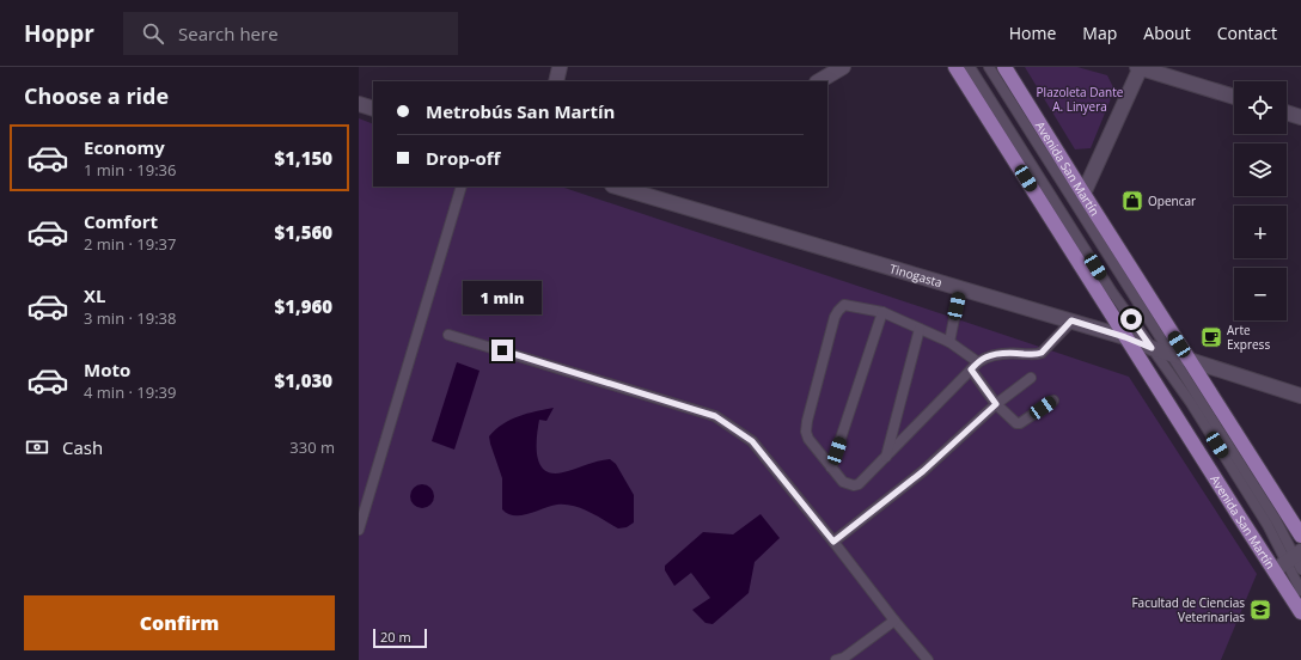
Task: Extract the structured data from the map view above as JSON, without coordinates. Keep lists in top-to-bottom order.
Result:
{
  "streets": {
    "main road": ["Avenida San Martín"],
    "street": ["Tinogasta"]
  },
  "crossings": [
    ["Avenida San Martín", "Tinogasta"]
  ],
  "parks": ["Plazoleta Dante A. Linyera"],
  "places": {
    "shop": ["Opencar"],
    "cafe": ["Arte Express"],
    "school or university": ["Facultad de Ciencias Veterinarias"]
  },
  "scale_bar": "20 m",
  "page": {
    "header": "Hoppr",
    "search": "Search here",
    "nav": [
      "Home",
      "Map",
      "About",
      "Contact"
    ],
    "heading": "Choose a ride",
    "map_buttons": ["+", "−"],
    "banner": ["Metrobús San Martín", "Drop-off"],
    "list": [
      {
        "name": "Economy",
        "note": "1 min · 19:36",
        "value": "$1,150"
      },
      {
        "name": "Comfort",
        "note": "2 min · 19:37",
        "value": "$1,560"
      },
      {
        "name": "XL",
        "note": "3 min · 19:38",
        "value": "$1,960"
      },
      {
        "name": "Moto",
        "note": "4 min · 19:39",
        "value": "$1,030"
      }
    ],
    "bubble": "1 min",
    "pay": ["Cash", "330 m"],
    "buttons": "Confirm",
    "scale": "20 m"
  }
}
